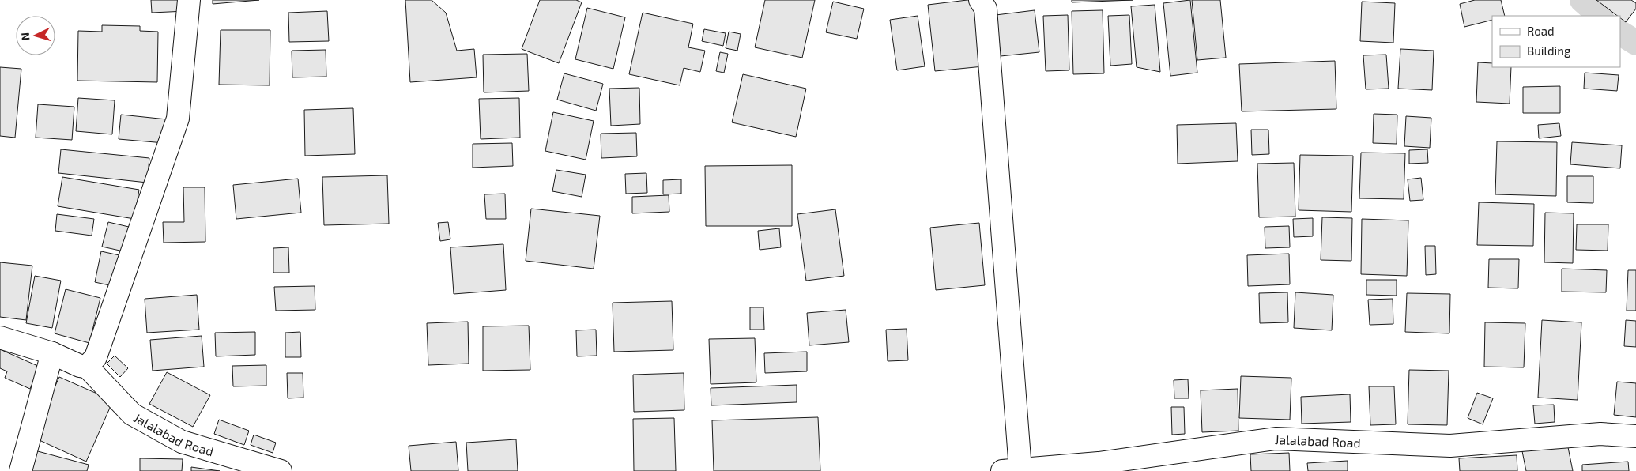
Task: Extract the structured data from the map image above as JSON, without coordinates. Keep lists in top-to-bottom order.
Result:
{
  "streets": {
    "street": ["Jalalabad Road"]
  },
  "legend": ["Road", "Building"],
  "north": "left"
}
